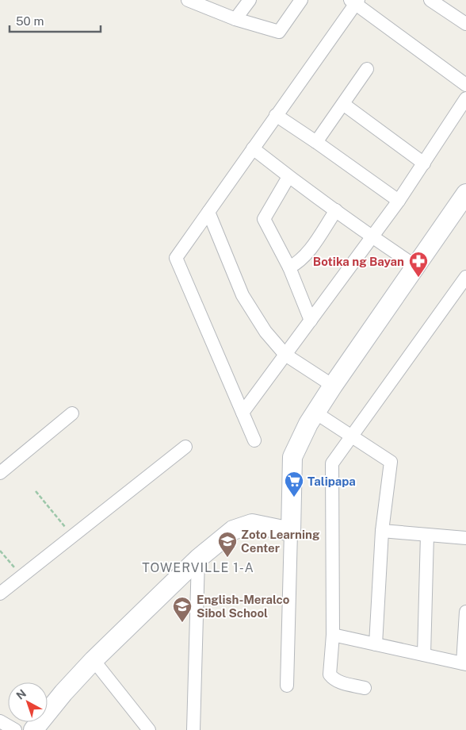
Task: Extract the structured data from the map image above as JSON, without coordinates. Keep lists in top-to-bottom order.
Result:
{
  "districts": ["TOWERVILLE 1-A"],
  "places": {
    "pharmacy": ["Botika ng Bayan"],
    "supermarket": ["Talipapa"],
    "school or university": ["Zoto Learning Center", "English-Meralco Sibol School"]
  },
  "scale_bar": "50 m",
  "north": "top left"
}
